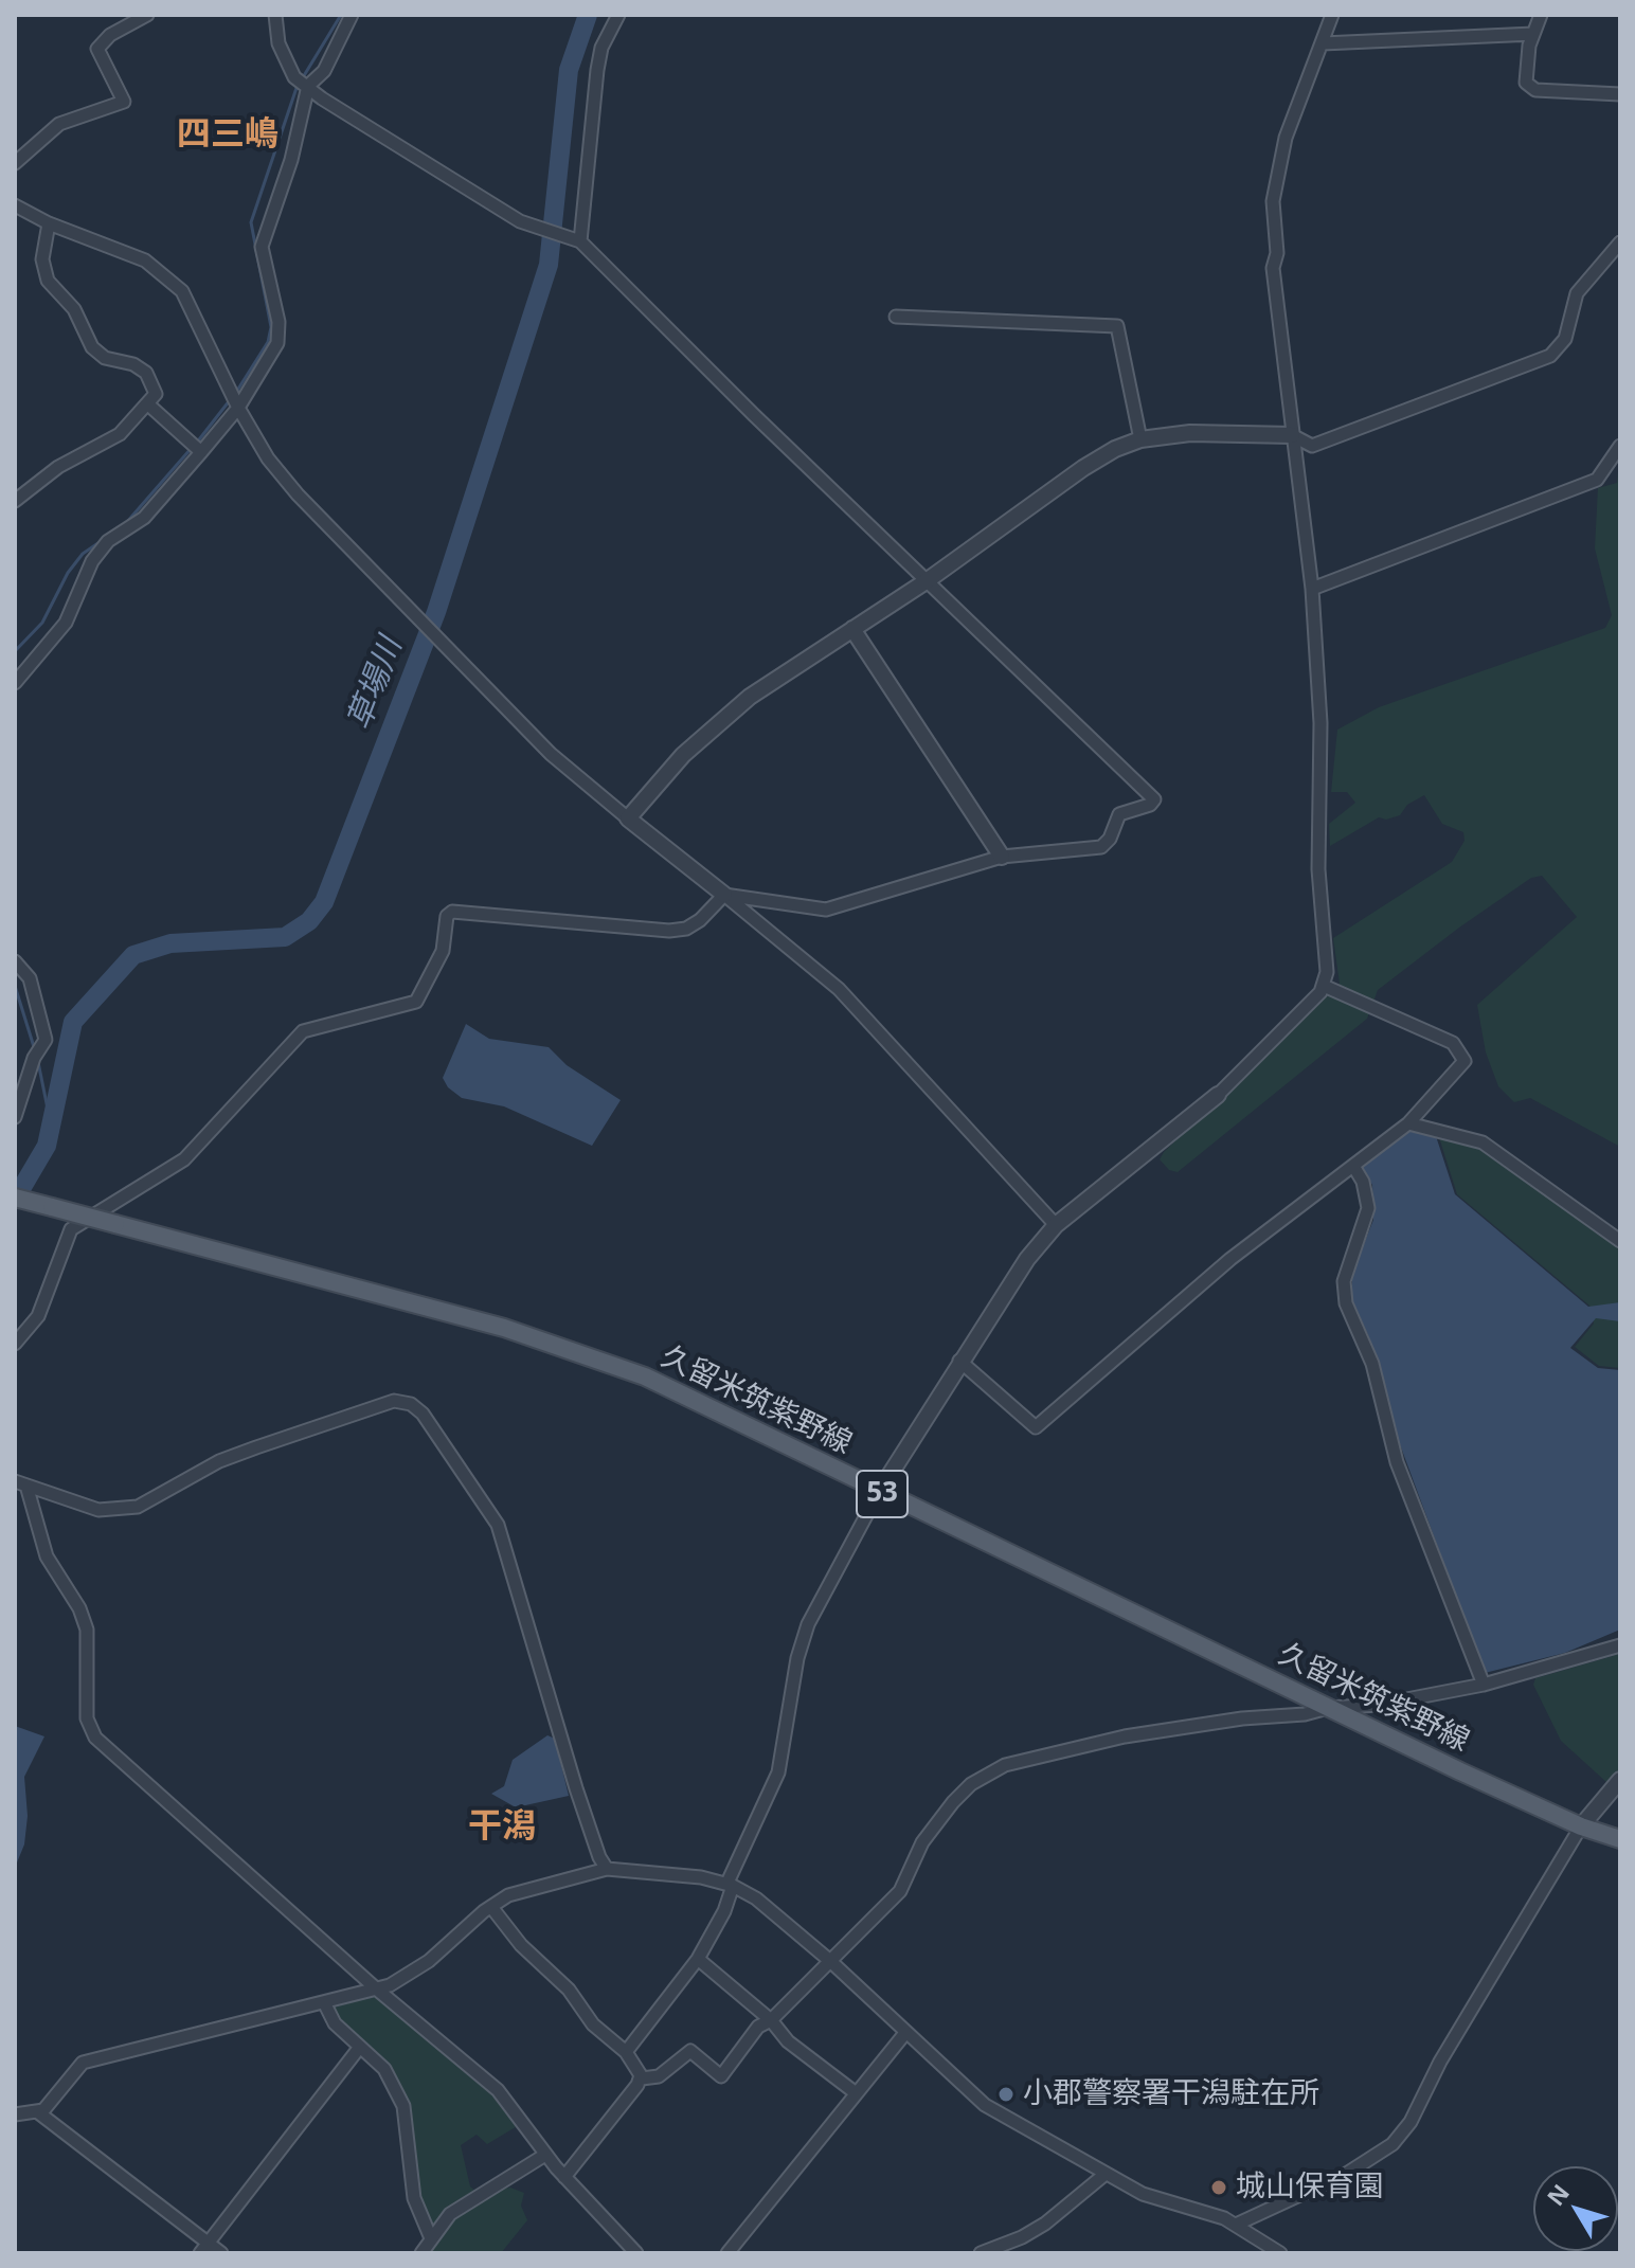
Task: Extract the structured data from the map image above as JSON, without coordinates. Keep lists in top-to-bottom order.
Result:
{
  "streets": {
    "main road": ["久留米筑紫野線", "53"]
  },
  "districts": ["四三嶋", "干潟"],
  "water": ["草場川"],
  "places": ["小郡警察署干潟駐在所", "城山保育園"],
  "north": "top left"
}
